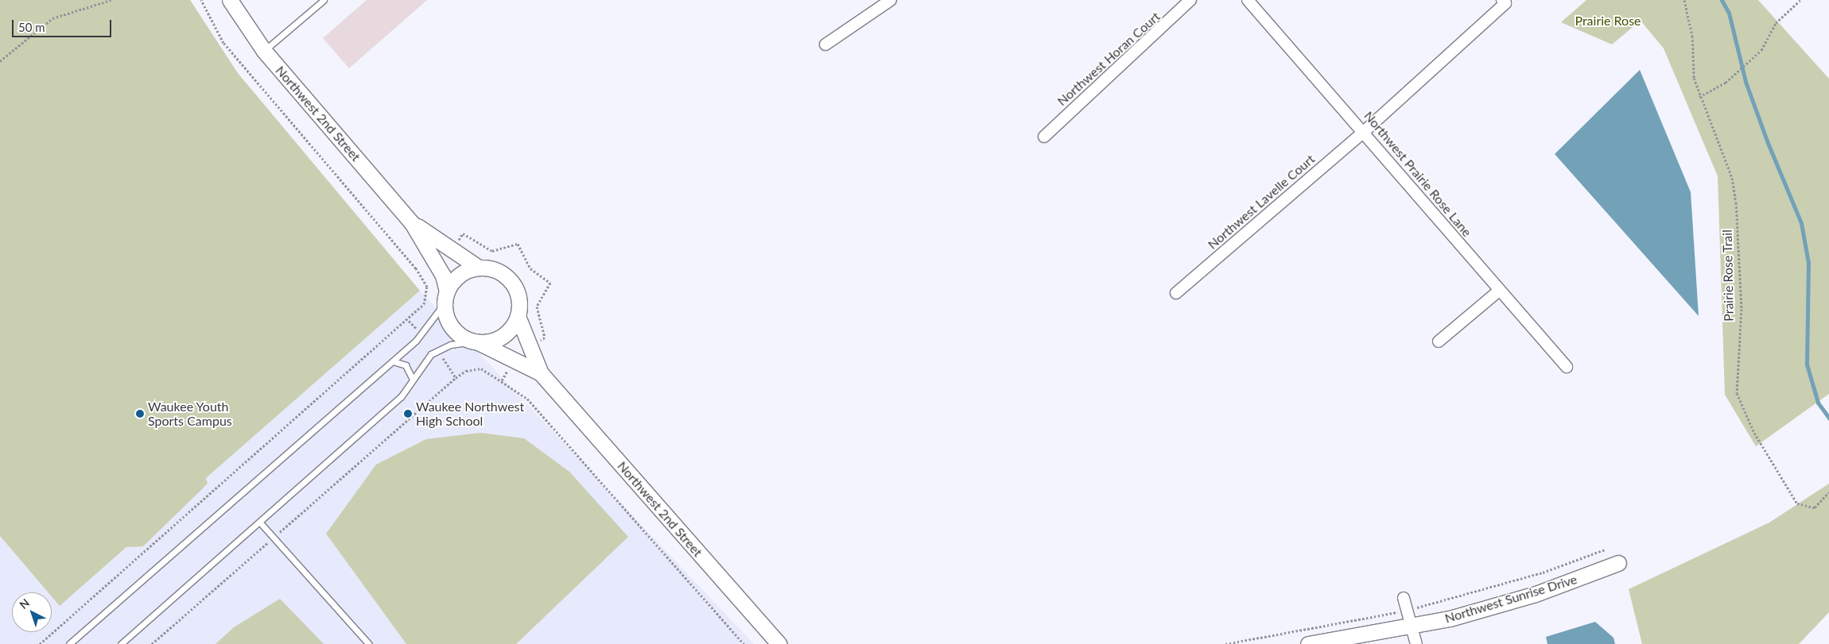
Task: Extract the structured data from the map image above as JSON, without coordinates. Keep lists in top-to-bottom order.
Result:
{
  "streets": {
    "street": [
      "Northwest Horan Court",
      "Northwest 2nd Street",
      "Northwest Prairie Rose Lane",
      "Northwest Lavelle Court",
      "Northwest Sunrise Drive"
    ],
    "path": ["Prairie Rose Trail"]
  },
  "crossings": [
    ["Northwest Prairie Rose Lane", "Northwest Lavelle Court"]
  ],
  "parks": ["Prairie Rose"],
  "places": ["Waukee Youth Sports Campus", "Waukee Northwest High School"],
  "scale_bar": "50 m",
  "north": "top left"
}
